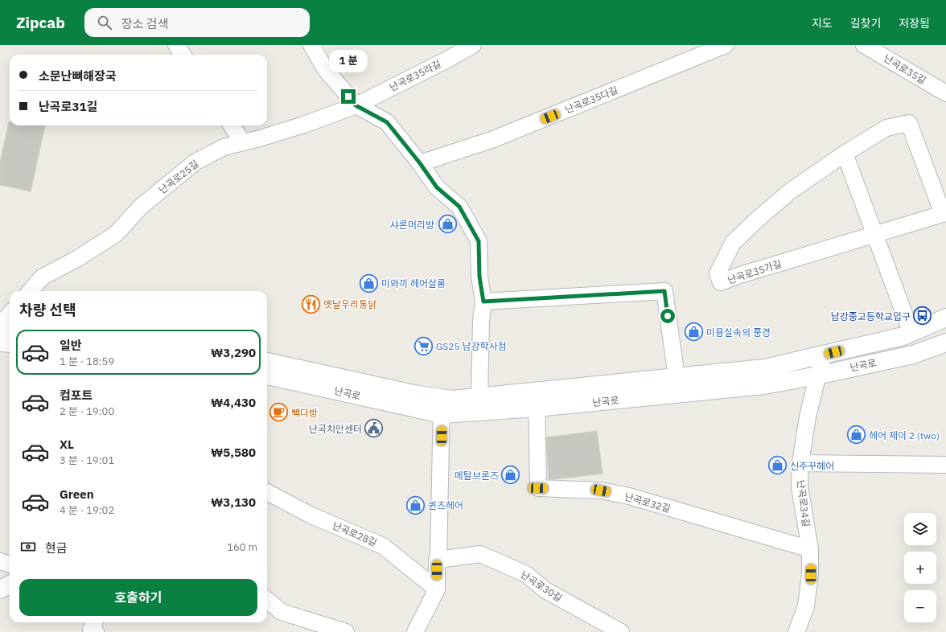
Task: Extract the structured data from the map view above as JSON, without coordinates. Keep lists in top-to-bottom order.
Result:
{
  "streets": {
    "main road": ["난곡로"],
    "street": [
      "난곡로35길",
      "난곡로35라길",
      "난곡로35다길",
      "난곡로25길",
      "난곡로35가길",
      "난곡로32길",
      "난곡로34길",
      "난곡로28길",
      "난곡로30길"
    ]
  },
  "crossings": [
    ["난곡로35라길", "난곡로25길"],
    ["난곡로", "난곡로32길"],
    ["난곡로", "난곡로34길"],
    ["난곡로32길", "난곡로34길"]
  ],
  "places": {
    "shop": [
      "샤론머리방",
      "미와끼 헤어살롱",
      "미용실속의 풍경",
      "헤어 제이 2 (two)",
      "신주꾸헤어",
      "메탈브론즈",
      "퀸즈헤어"
    ],
    "restaurant": ["옛날우리통닭"],
    "bus stop": ["남강중고등학교입구"],
    "supermarket": ["GS25 남강학사점"],
    "cafe": ["빽다방"],
    "public building": ["난곡치안센터"]
  },
  "page": {
    "header": "Zipcab",
    "search": "장소 검색",
    "nav": ["지도", "길찾기", "저장됨"],
    "bubble": "1 분",
    "banner": ["소문난뼈해장국", "난곡로31길"],
    "heading": "차량 선택",
    "list": [
      {
        "name": "일반",
        "note": "1 분 · 18:59",
        "value": "₩3,290"
      },
      {
        "name": "컴포트",
        "note": "2 분 · 19:00",
        "value": "₩4,430"
      },
      {
        "name": "XL",
        "note": "3 분 · 19:01",
        "value": "₩5,580"
      },
      {
        "name": "Green",
        "note": "4 분 · 19:02",
        "value": "₩3,130"
      }
    ],
    "map_buttons": ["+", "−"],
    "pay": ["현금", "160 m"],
    "buttons": "호출하기"
  }
}
